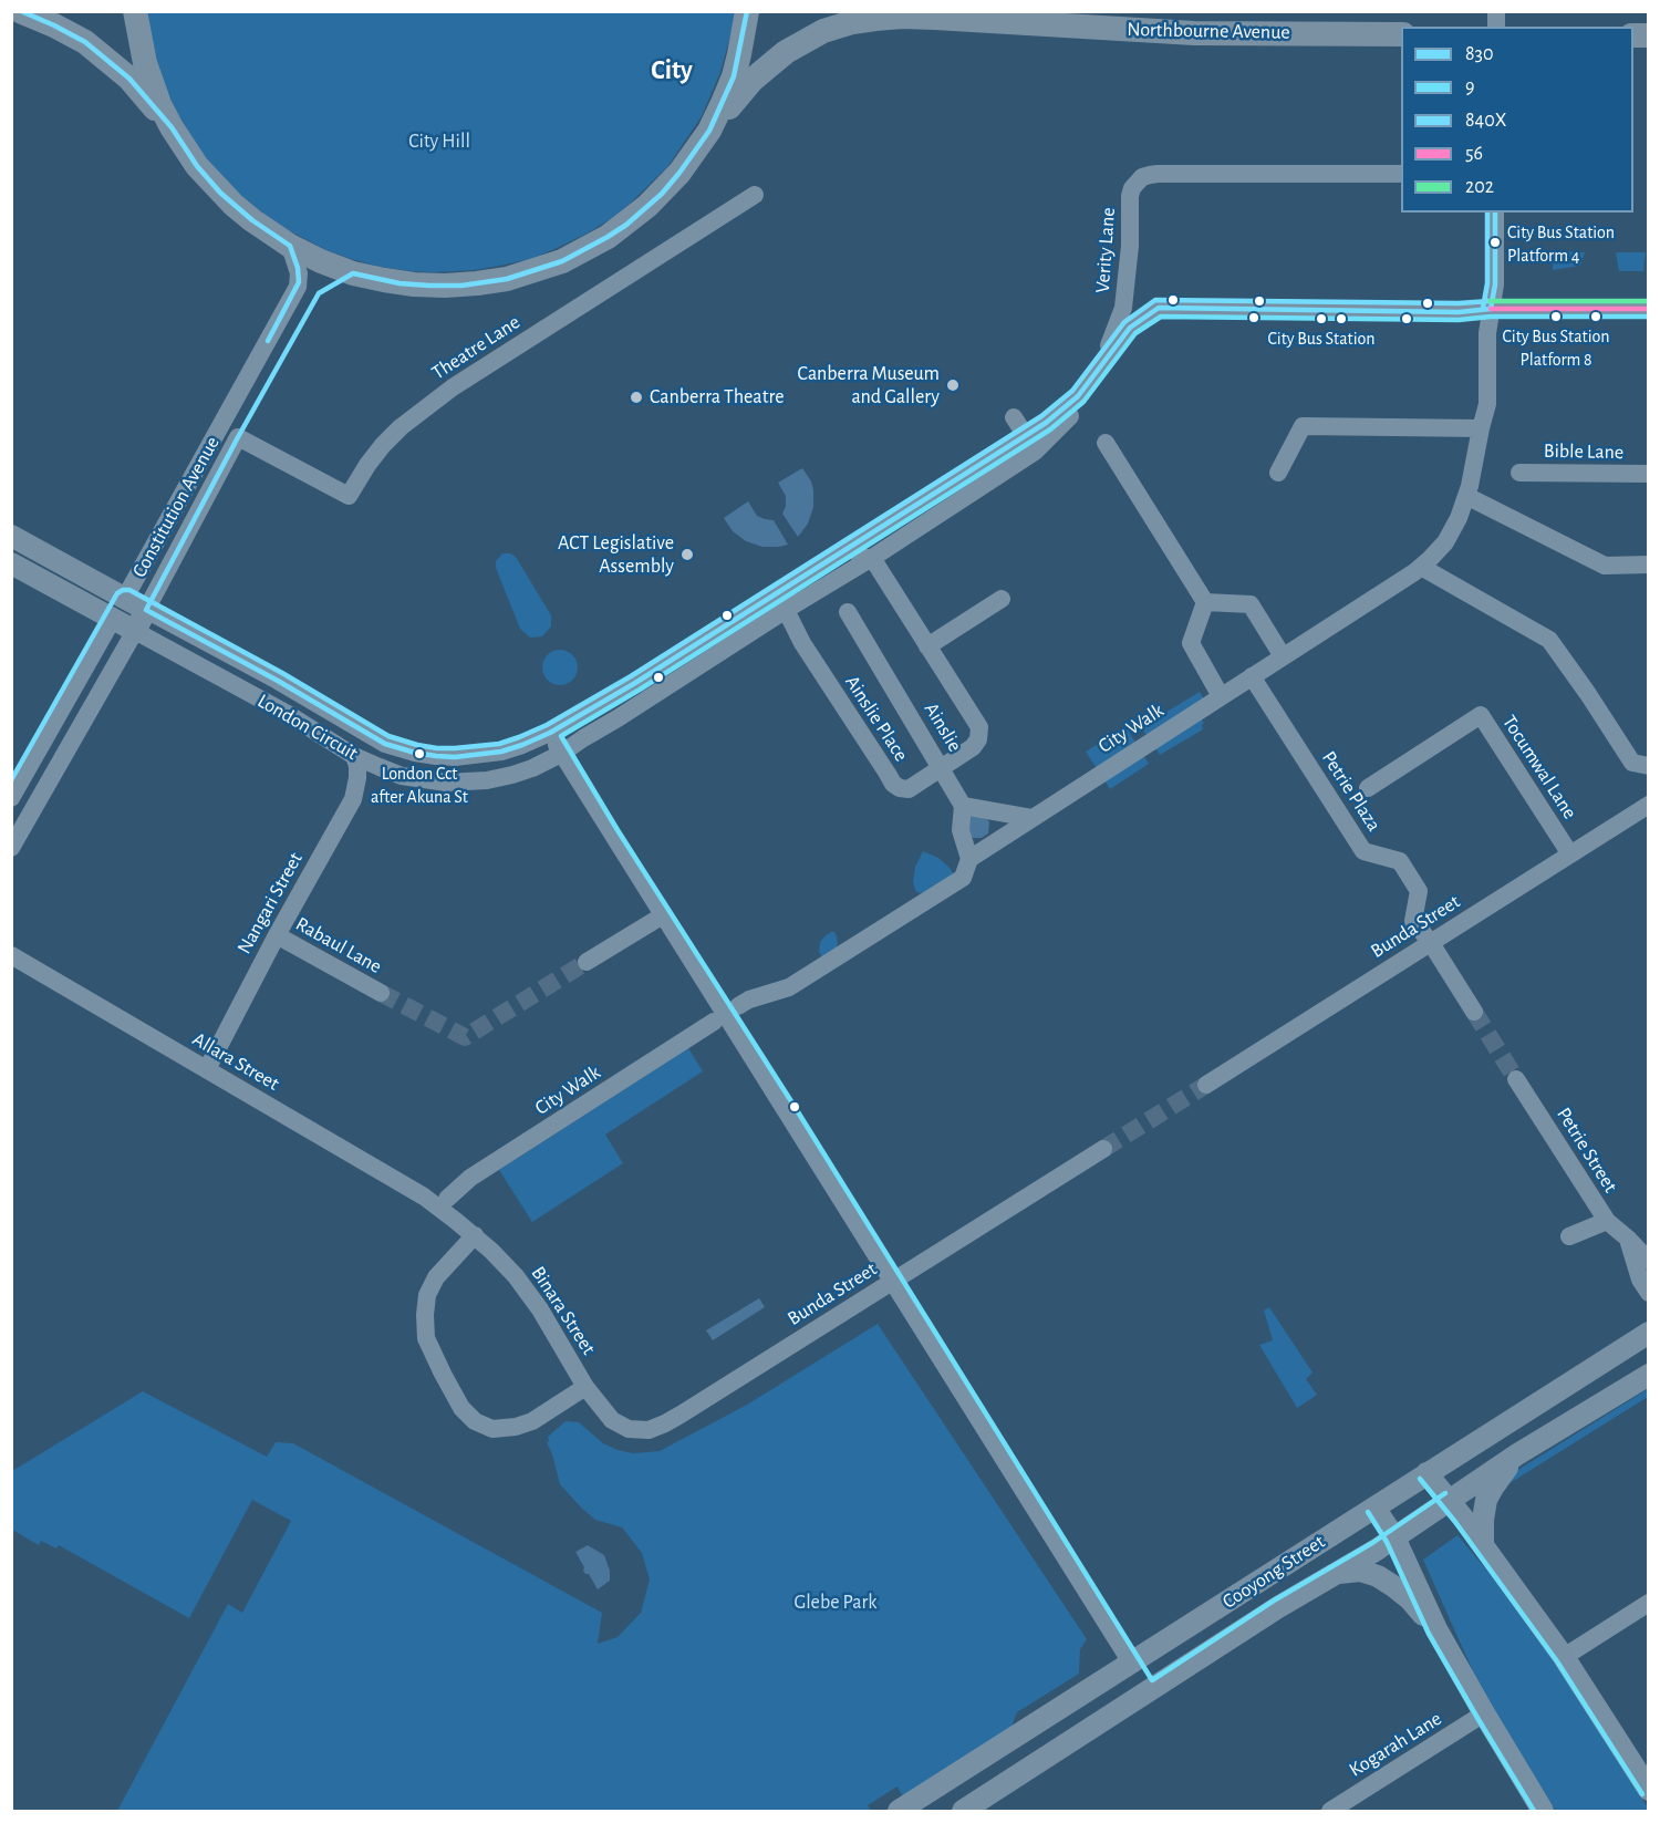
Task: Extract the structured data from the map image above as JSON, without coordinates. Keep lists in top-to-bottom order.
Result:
{
  "streets": {
    "highway": ["Northbourne Avenue"],
    "main road": ["Constitution Avenue", "London Circuit", "Cooyong Street"],
    "street": [
      "Verity Lane",
      "Theatre Lane",
      "Bible Lane",
      "Ainslie Place",
      "Ainslie",
      "City Walk",
      "Tocumwal Lane",
      "Petrie Plaza",
      "Nangari Street",
      "Bunda Street",
      "Rabaul Lane",
      "Allara Street",
      "Petrie Street",
      "Binara Street",
      "Kogarah Lane"
    ]
  },
  "crossings": [
    ["Verity Lane", "London Circuit"],
    ["Theatre Lane", "Constitution Avenue"],
    ["Constitution Avenue", "London Circuit"],
    ["Ainslie Place", "London Circuit"],
    ["Ainslie Place", "Ainslie"],
    ["London Circuit", "Nangari Street"],
    ["City Walk", "Petrie Plaza"],
    ["City Walk", "Allara Street"],
    ["City Walk", "Binara Street"],
    ["Tocumwal Lane", "Bunda Street"],
    ["Petrie Plaza", "Bunda Street"],
    ["Nangari Street", "Rabaul Lane"],
    ["Nangari Street", "Allara Street"],
    ["Bunda Street", "Binara Street"],
    ["Allara Street", "Binara Street"]
  ],
  "districts": ["City"],
  "parks": ["City Hill", "Glebe Park"],
  "places": [
    "City Bus Station Platform 4",
    "City Bus Station Platform 8",
    "City Bus Station",
    "Canberra Museum and Gallery",
    "Canberra Theatre",
    "ACT Legislative Assembly",
    "London Cct after Akuna St"
  ],
  "lines": [
    "transit line 830",
    "transit line 840X",
    "transit line 202",
    "transit line 56",
    "transit line 9"
  ],
  "legend": [
    "830",
    "9",
    "840X",
    "56",
    "202"
  ]
}
